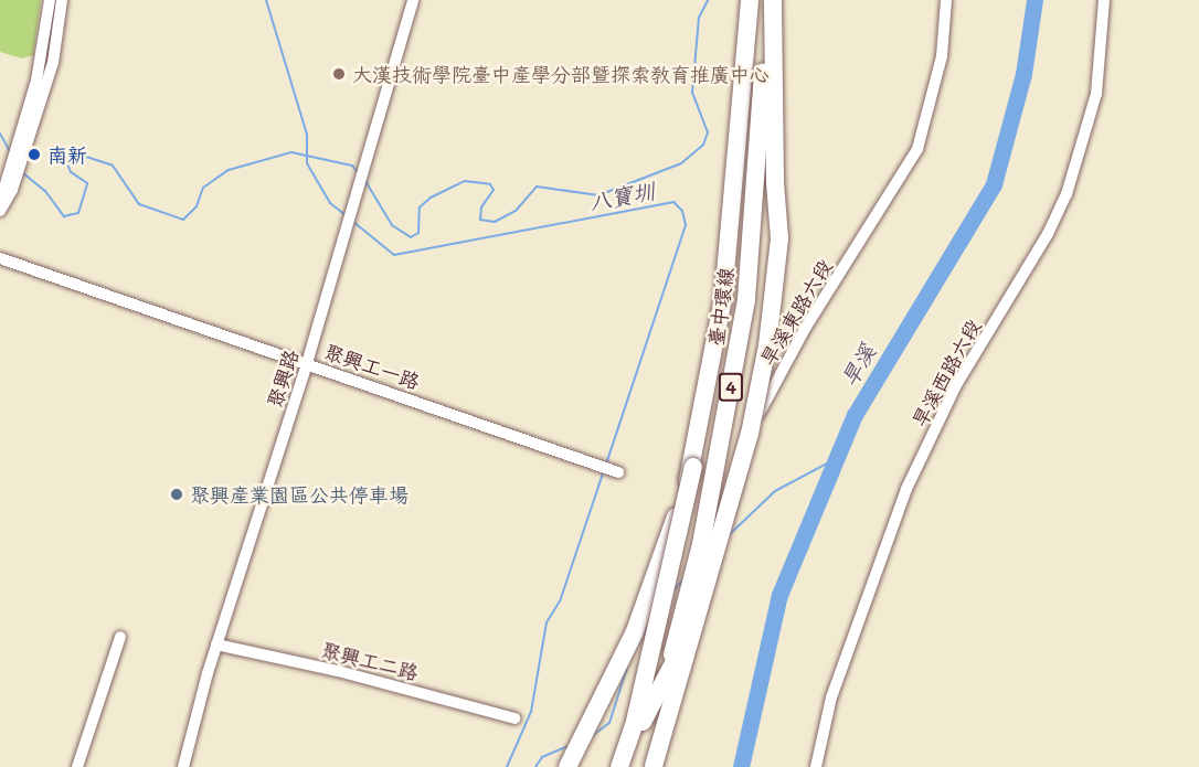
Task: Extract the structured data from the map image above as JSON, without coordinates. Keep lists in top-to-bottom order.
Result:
{
  "streets": {
    "highway": ["臺中環線", "4"],
    "street": [
      "旱溪東路六段",
      "聚興工一路",
      "旱溪西路六段",
      "聚興路",
      "聚興工二路"
    ]
  },
  "crossings": [
    ["臺中環線", "旱溪東路六段"],
    ["聚興工一路", "聚興路"],
    ["聚興路", "聚興工二路"]
  ],
  "water": ["八寶圳", "旱溪"],
  "places": ["大漢技術學院臺中產學分部暨探索教育推廣中心", "南新", "聚興產業園區公共停車場"]
}
